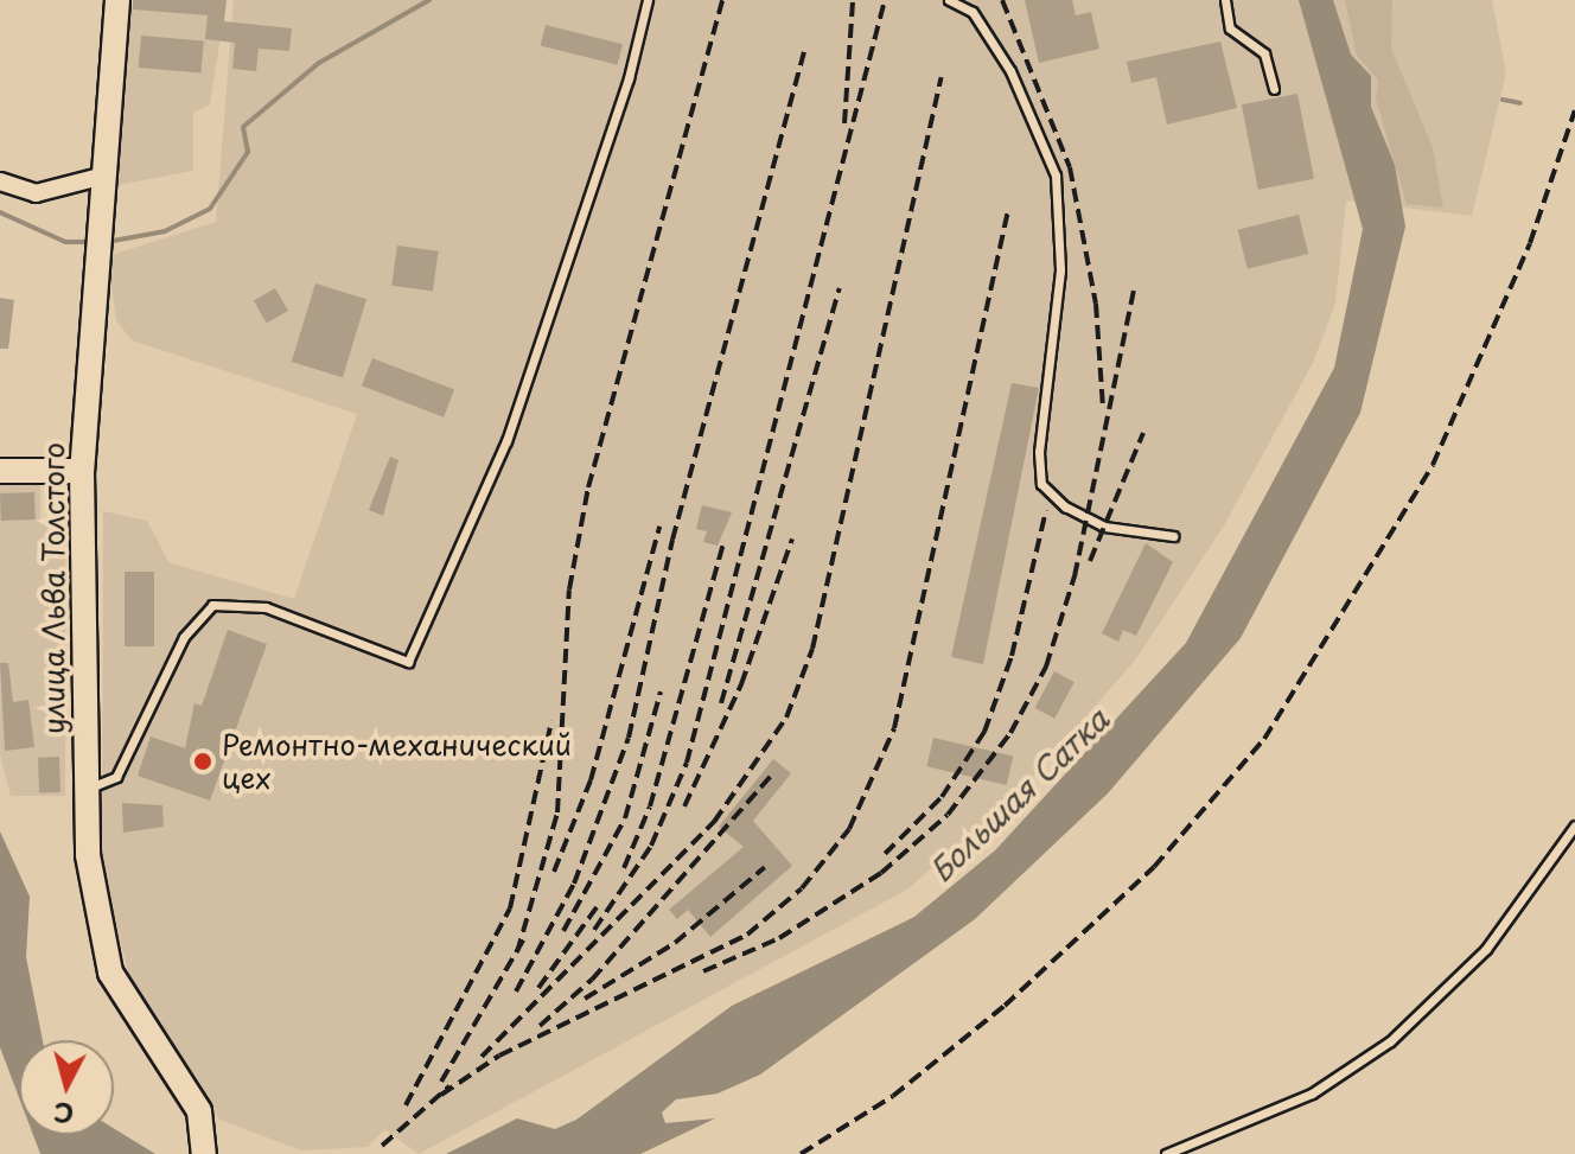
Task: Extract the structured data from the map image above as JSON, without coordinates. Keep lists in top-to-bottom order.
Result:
{
  "streets": {
    "street": ["улица Льва Толстого"]
  },
  "water": ["Большая Сатка"],
  "places": ["Ремонтно-механический цех"],
  "north": "bottom"
}
